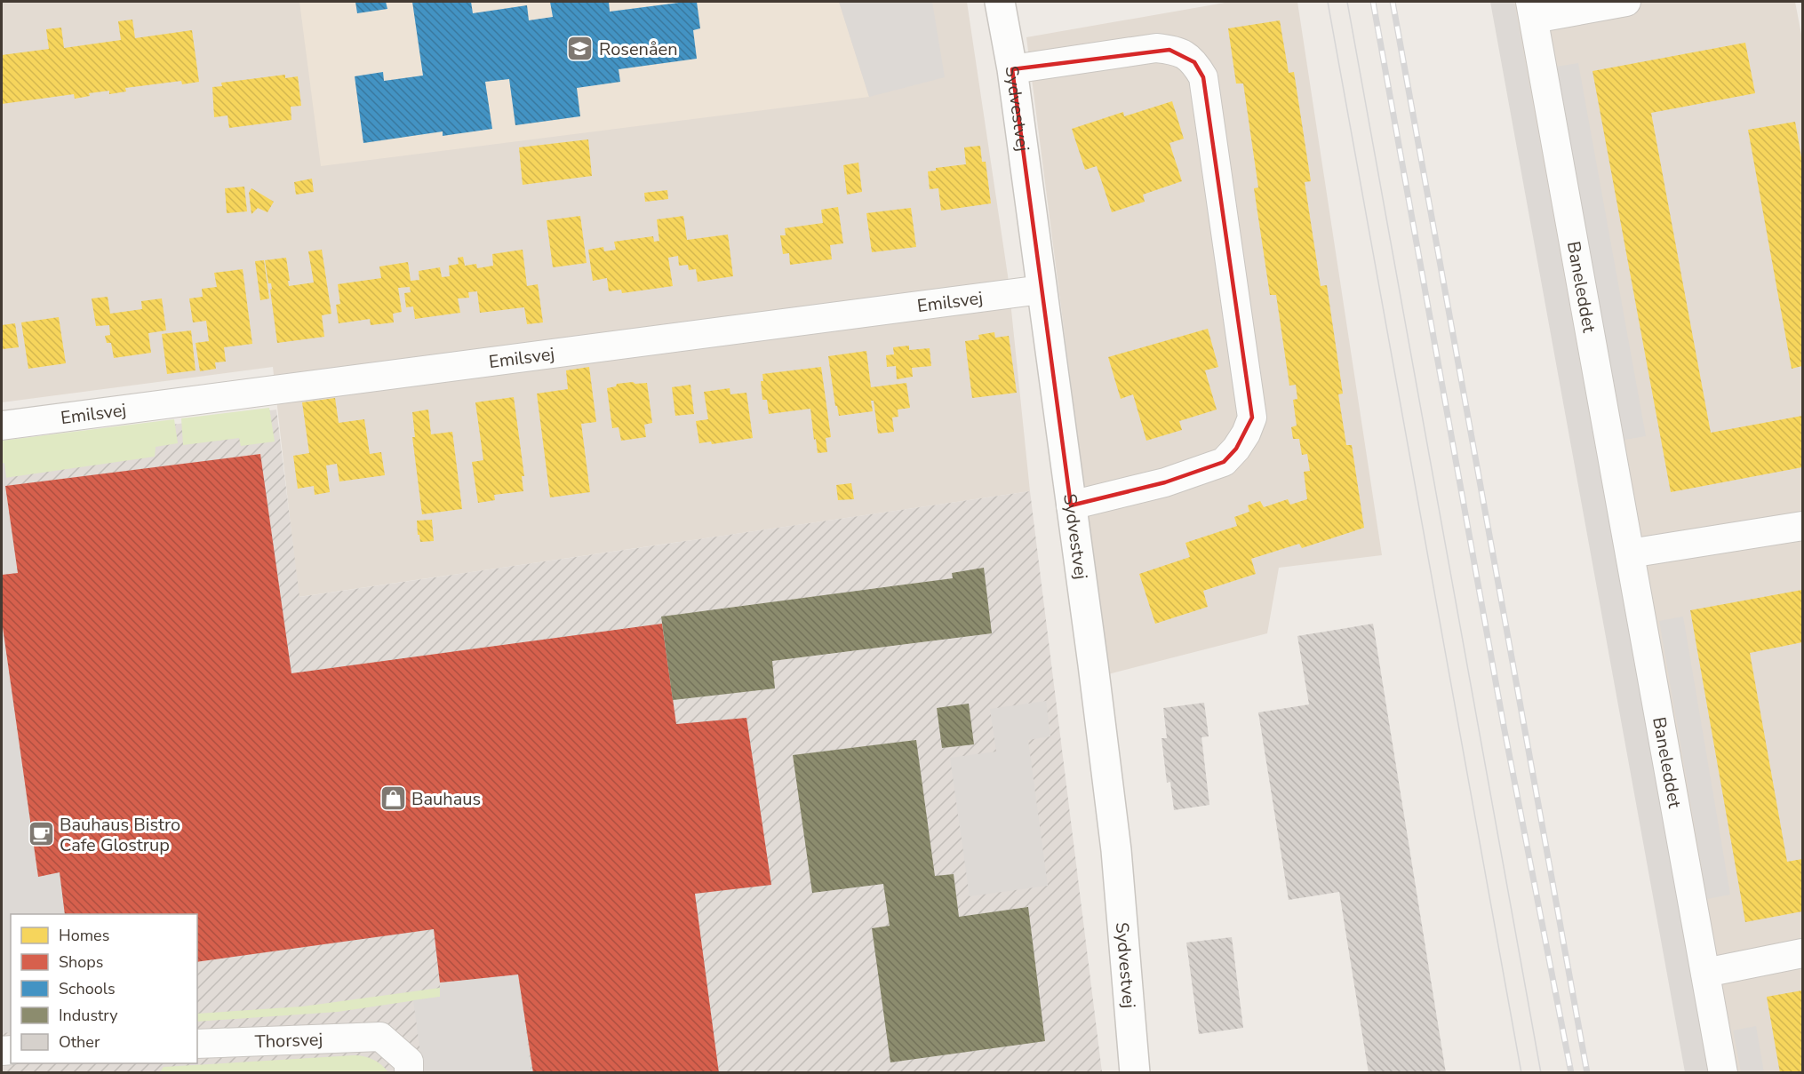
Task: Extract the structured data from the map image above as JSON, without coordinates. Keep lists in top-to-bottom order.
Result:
{
  "streets": {
    "street": [
      "Sydvestvej",
      "Baneleddet",
      "Emilsvej",
      "Thorsvej"
    ]
  },
  "crossings": [
    ["Sydvestvej", "Emilsvej"]
  ],
  "places": {
    "school or university": ["Rosenåen"],
    "shop": ["Bauhaus"],
    "cafe": ["Bauhaus Bistro Cafe Glostrup"]
  },
  "legend": [
    "Homes",
    "Shops",
    "Schools",
    "Industry",
    "Other"
  ]
}
